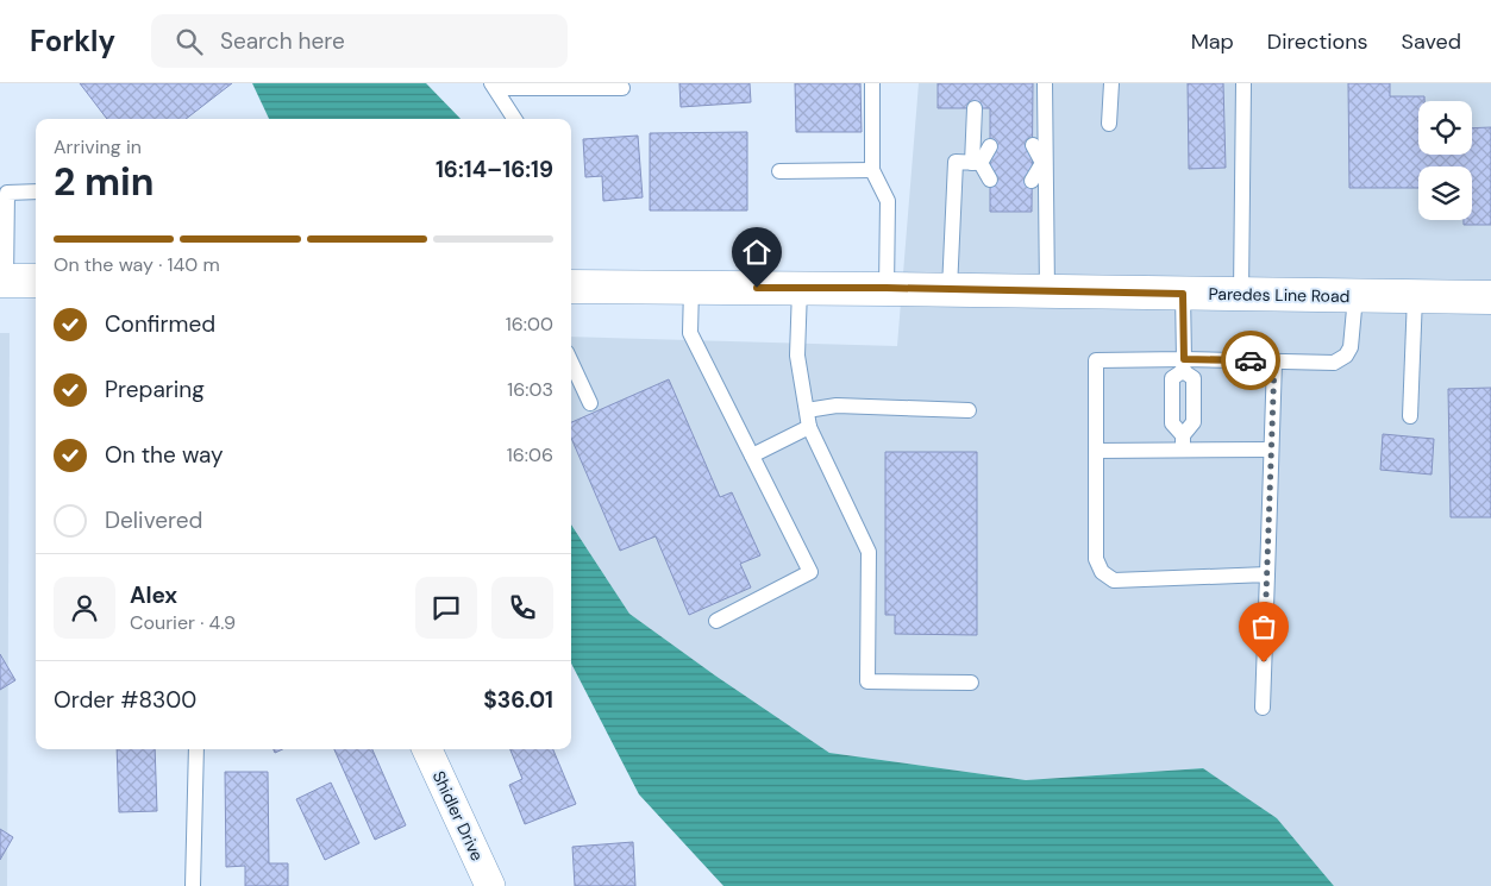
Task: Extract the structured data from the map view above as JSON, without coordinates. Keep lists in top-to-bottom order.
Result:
{
  "streets": {
    "main road": ["Paredes Line Road"],
    "street": ["Shidler Drive"]
  },
  "page": {
    "header": "Forkly",
    "search": "Search here",
    "nav": ["Map", "Directions", "Saved"],
    "heading": ["2 min", "Arriving in", "16:14–16:19"],
    "panel": [
      "Alex",
      "Courier · 4.9",
      "Order #8300",
      "$36.01"
    ],
    "bar": "On the way · 140 m",
    "list": [
      ["Confirmed", "16:00"],
      ["Preparing", "16:03"],
      ["On the way", "16:06"],
      "Delivered"
    ]
  }
}
